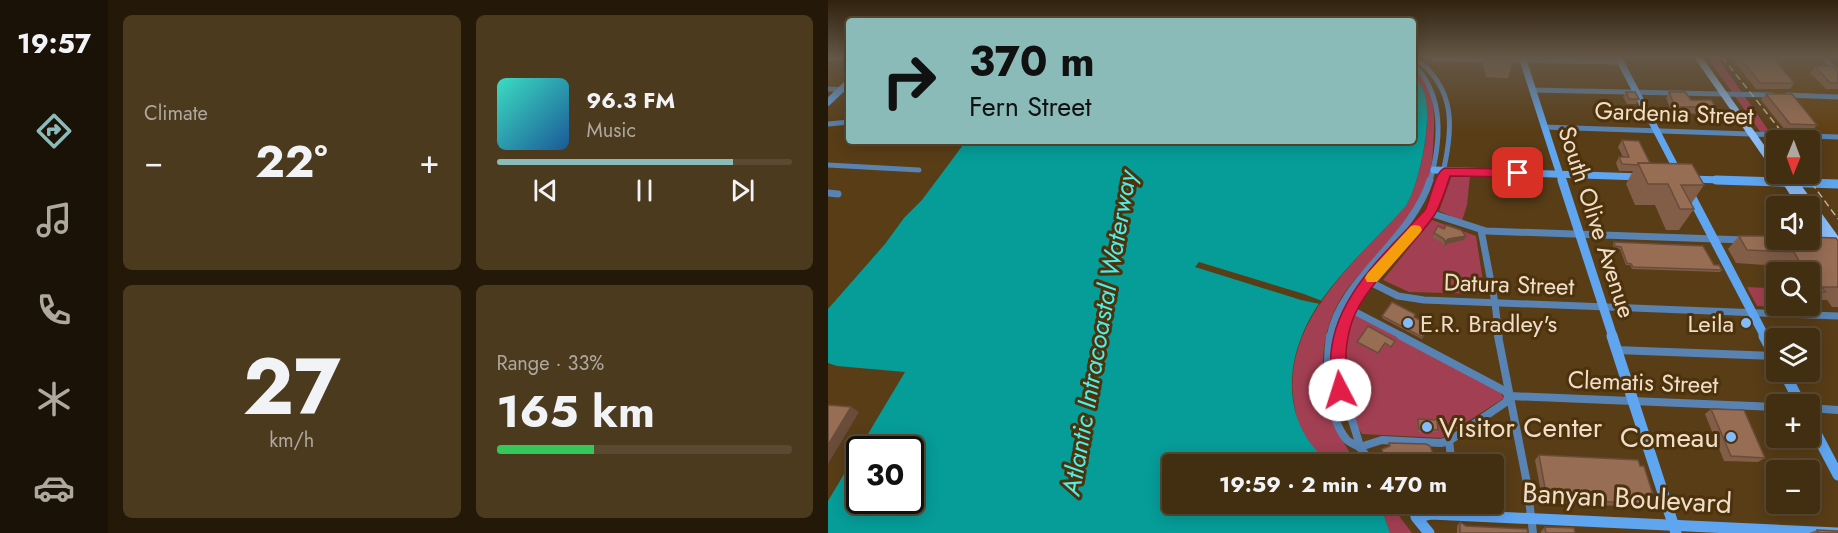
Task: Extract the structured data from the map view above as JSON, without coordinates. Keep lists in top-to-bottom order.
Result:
{
  "streets": {
    "street": [
      "Gardenia Street",
      "South Olive Avenue",
      "Datura Street",
      "Clematis Street",
      "Banyan Boulevard"
    ]
  },
  "crossings": [
    ["Gardenia Street", "South Olive Avenue"],
    ["South Olive Avenue", "Datura Street"],
    ["South Olive Avenue", "Clematis Street"],
    ["South Olive Avenue", "Banyan Boulevard"]
  ],
  "water": ["Atlantic Intracoastal Waterway"],
  "places": [
    "E.R. Bradley's",
    "Leila",
    "Visitor Center",
    "Comeau"
  ],
  "north": "bottom",
  "page": {
    "tabs": "19:57",
    "tile": [
      "Climate",
      ["27", "km/h"],
      ["Range · 33%", "165 km"]
    ],
    "turn": ["370 m", "Fern Street"],
    "song": ["96.3 FM", "Music"],
    "map_buttons": ["+", "−"],
    "heat": ["−", "22°", "+"],
    "limit": "30",
    "trip": "19:59 · 2 min · 470 m"
  }
}
